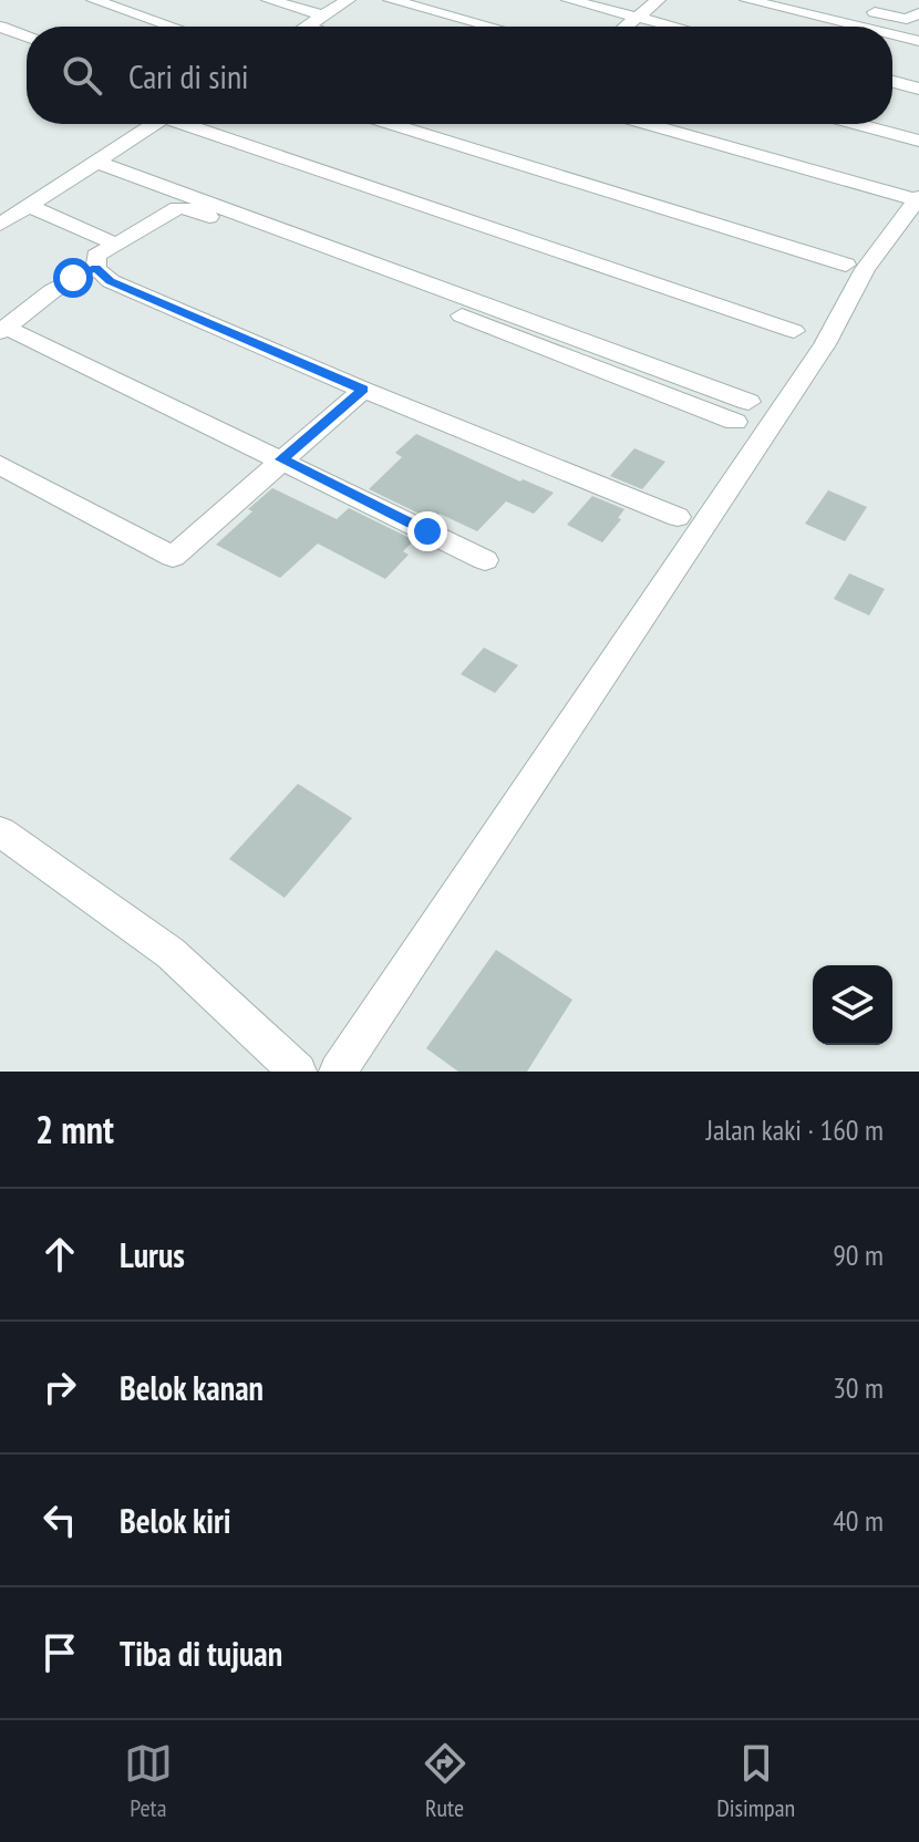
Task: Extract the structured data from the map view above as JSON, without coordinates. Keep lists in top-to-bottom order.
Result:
{
  "page": {
    "search": "Cari di sini",
    "heading": ["2 mnt", "Jalan kaki · 160 m"],
    "list": [
      ["Lurus", "90 m"],
      ["Belok kanan", "30 m"],
      ["Belok kiri", "40 m"],
      "Tiba di tujuan"
    ],
    "nav": ["Peta", "Rute", "Disimpan"]
  }
}
